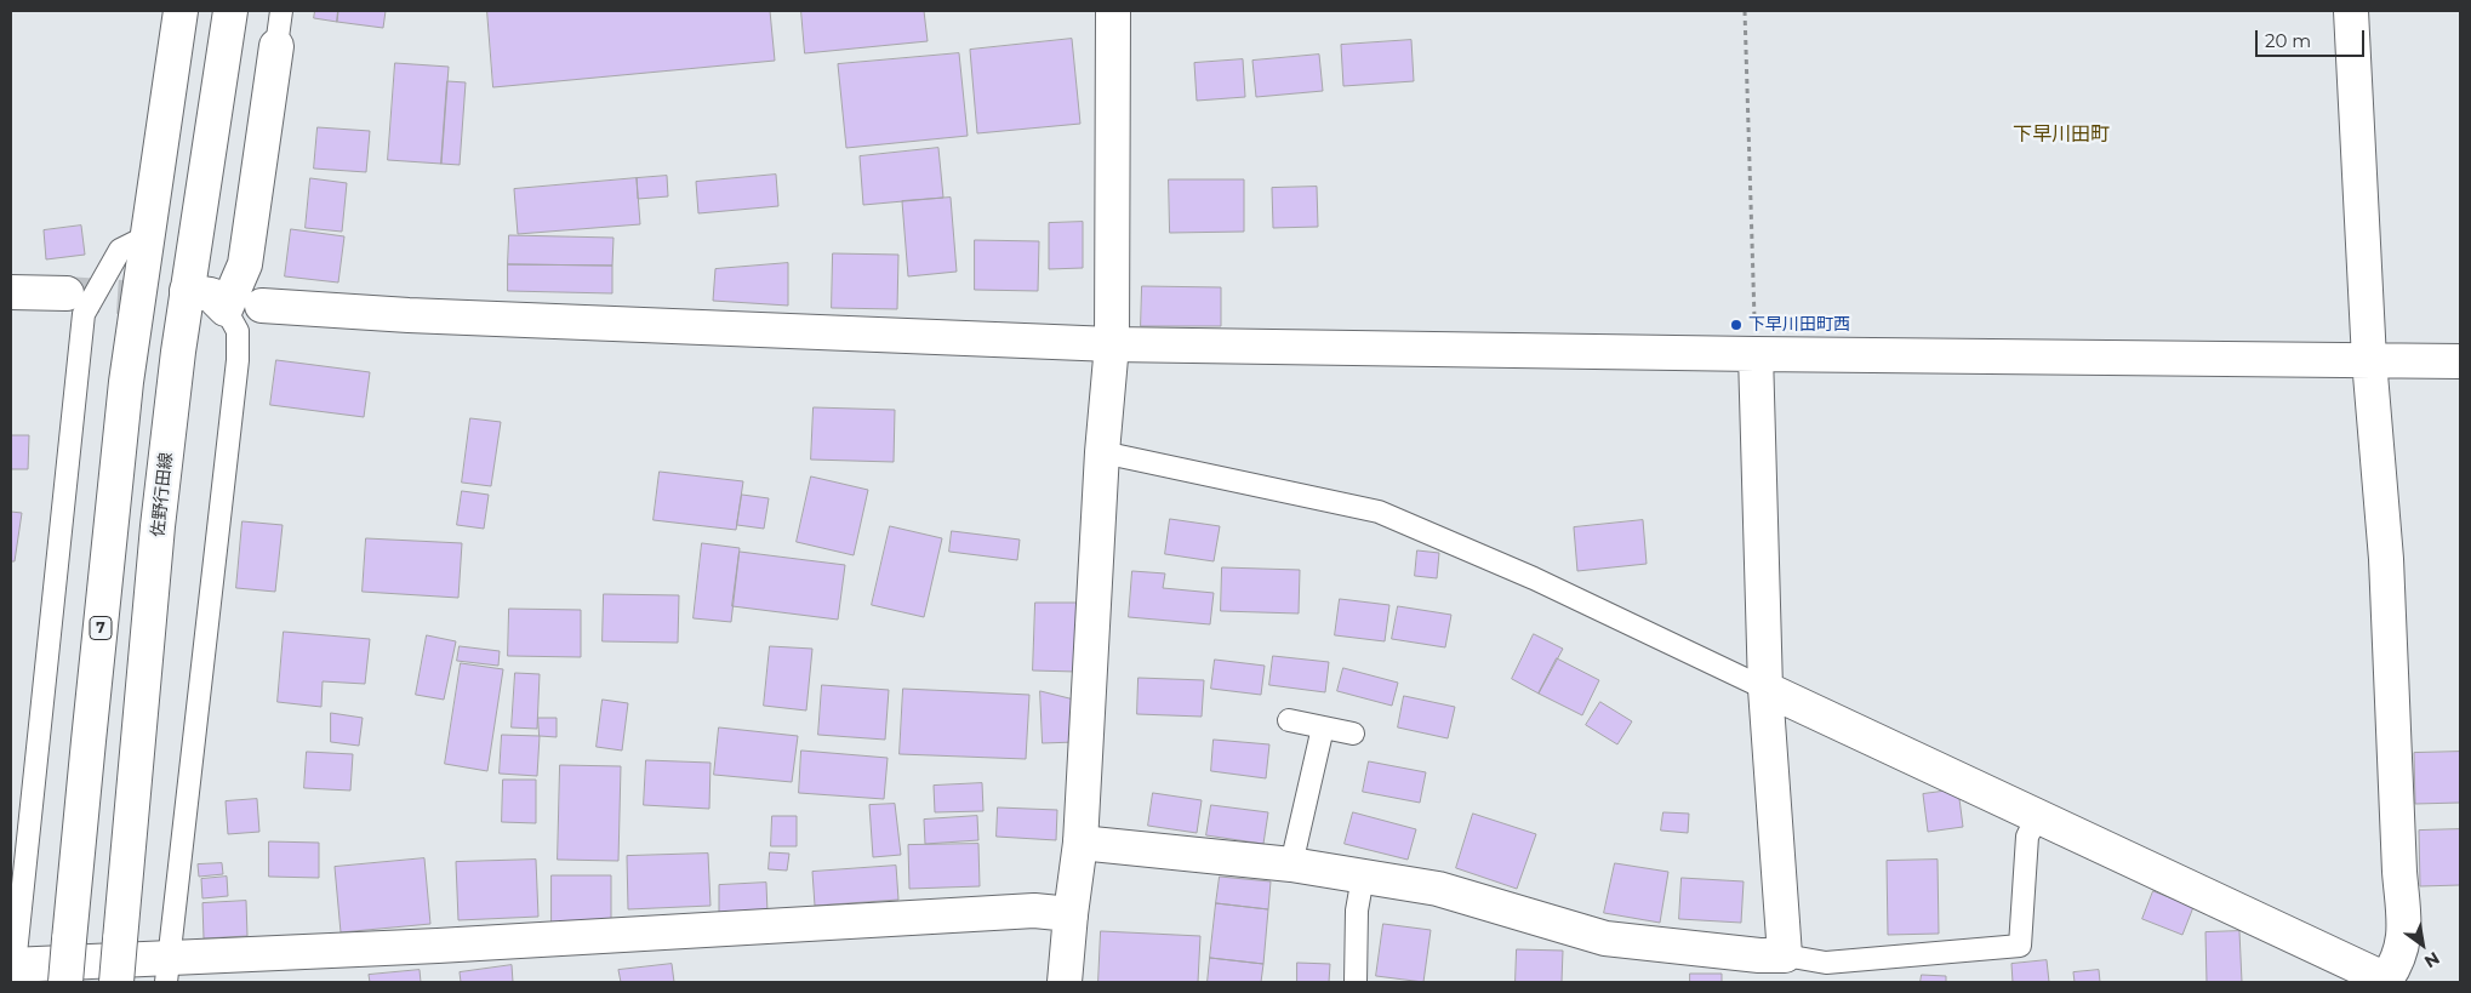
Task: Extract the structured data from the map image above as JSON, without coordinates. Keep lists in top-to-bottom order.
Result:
{
  "streets": {
    "street": ["佐野行田線", "7"]
  },
  "districts": ["下早川田町"],
  "places": ["下早川田町西"],
  "scale_bar": "20 m",
  "north": "bottom right"
}
